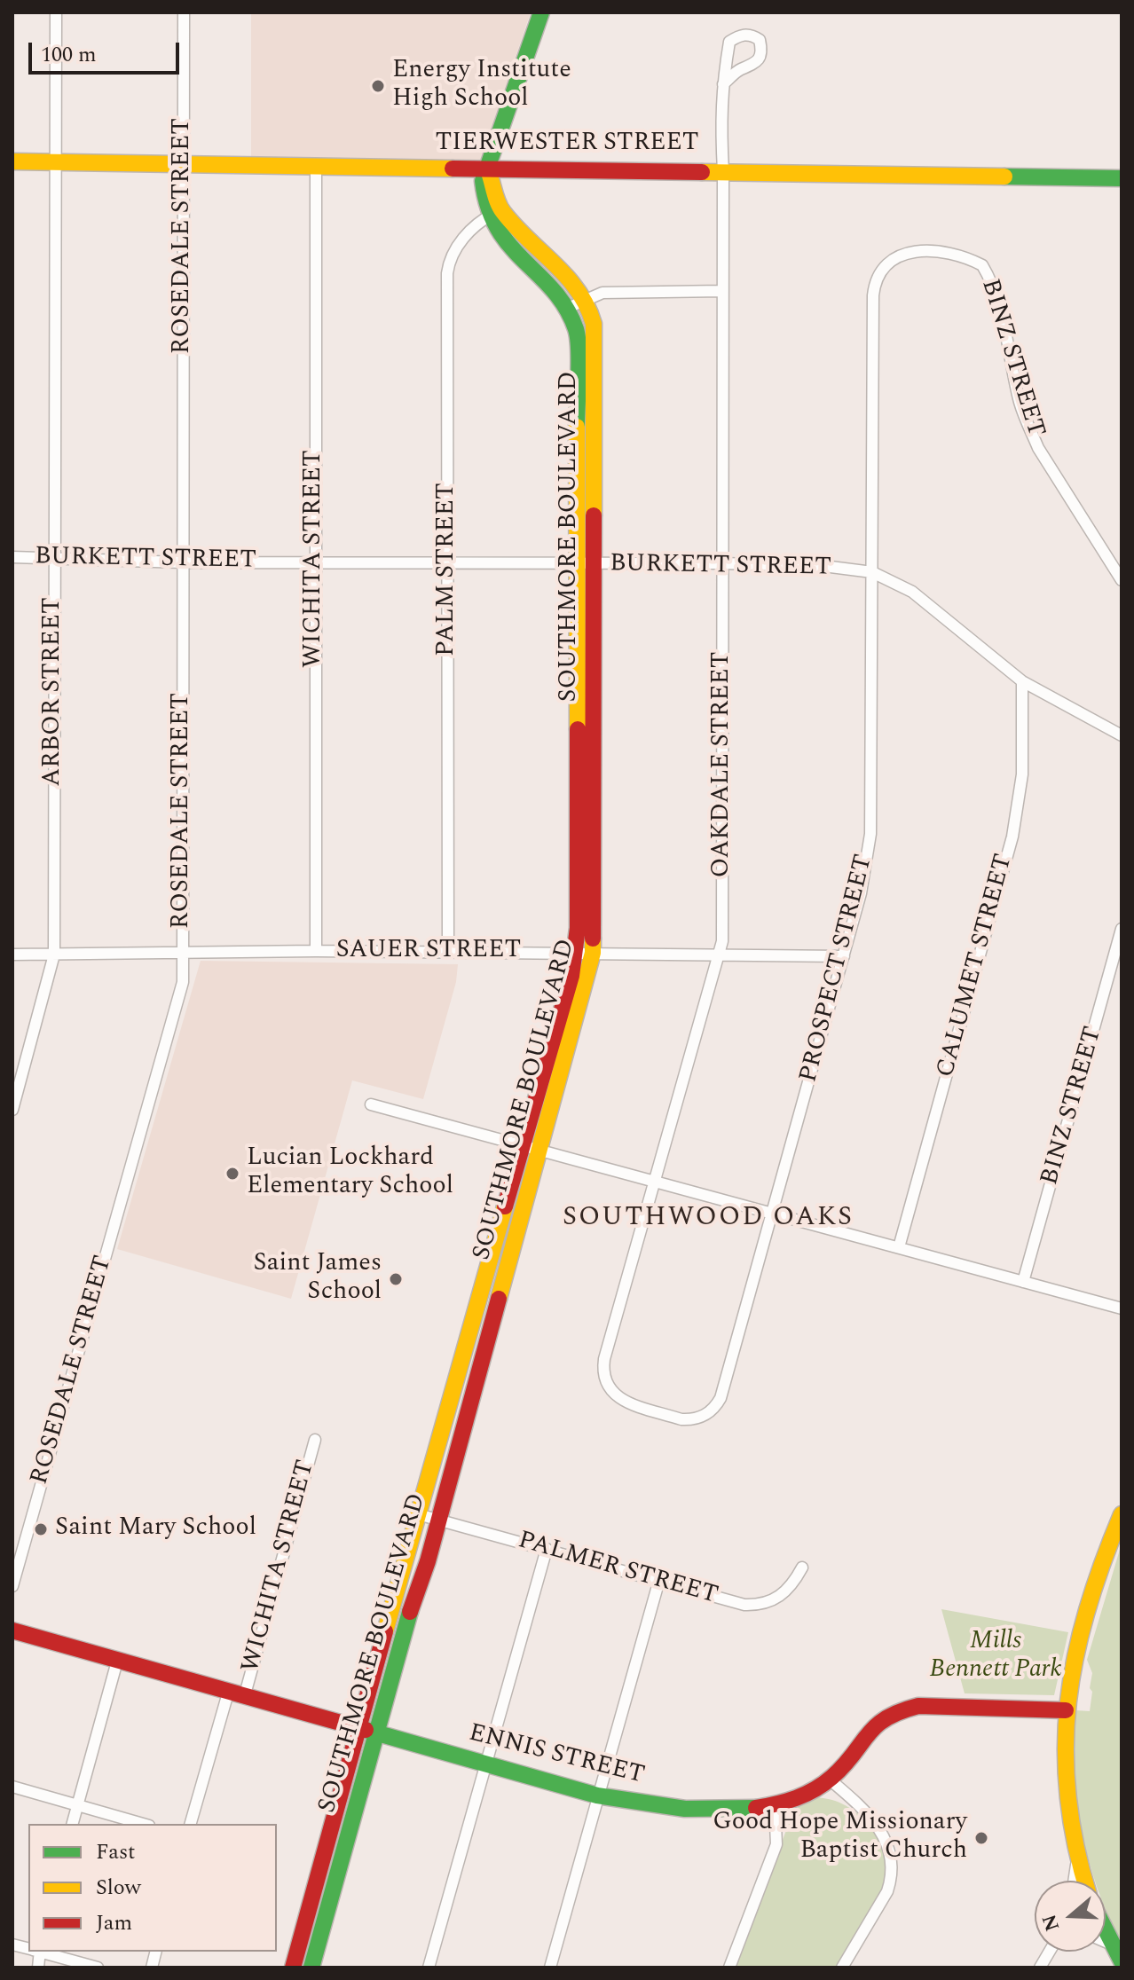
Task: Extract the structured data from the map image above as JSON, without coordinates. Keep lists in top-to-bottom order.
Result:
{
  "streets": {
    "street": [
      "TIERWESTER STREET",
      "ROSEDALE STREET",
      "BINZ STREET",
      "SOUTHMORE BOULEVARD",
      "WICHITA STREET",
      "BURKETT STREET",
      "PALM STREET",
      "ARBOR STREET",
      "OAKDALE STREET",
      "SAUER STREET",
      "CALUMET STREET",
      "PROSPECT STREET",
      "PALMER STREET",
      "ENNIS STREET"
    ]
  },
  "crossings": [
    ["TIERWESTER STREET", "ROSEDALE STREET"],
    ["TIERWESTER STREET", "SOUTHMORE BOULEVARD"],
    ["TIERWESTER STREET", "WICHITA STREET"],
    ["TIERWESTER STREET", "ARBOR STREET"],
    ["TIERWESTER STREET", "OAKDALE STREET"],
    ["ROSEDALE STREET", "BURKETT STREET"],
    ["ROSEDALE STREET", "SAUER STREET"],
    ["BINZ STREET", "PROSPECT STREET"],
    ["SOUTHMORE BOULEVARD", "BURKETT STREET"],
    ["SOUTHMORE BOULEVARD", "PALM STREET"],
    ["SOUTHMORE BOULEVARD", "SAUER STREET"],
    ["SOUTHMORE BOULEVARD", "PALMER STREET"],
    ["SOUTHMORE BOULEVARD", "ENNIS STREET"],
    ["WICHITA STREET", "BURKETT STREET"],
    ["WICHITA STREET", "SAUER STREET"],
    ["WICHITA STREET", "ENNIS STREET"],
    ["BURKETT STREET", "PALM STREET"],
    ["BURKETT STREET", "ARBOR STREET"],
    ["BURKETT STREET", "OAKDALE STREET"],
    ["BURKETT STREET", "CALUMET STREET"],
    ["BURKETT STREET", "PROSPECT STREET"],
    ["PALM STREET", "SAUER STREET"],
    ["ARBOR STREET", "SAUER STREET"],
    ["OAKDALE STREET", "SAUER STREET"],
    ["OAKDALE STREET", "PROSPECT STREET"],
    ["SAUER STREET", "PROSPECT STREET"]
  ],
  "districts": ["SOUTHWOOD OAKS"],
  "parks": ["Mills Bennett Park"],
  "places": [
    "Energy Institute High School",
    "Lucian Lockhard Elementary School",
    "Saint James School",
    "Saint Mary School",
    "Good Hope Missionary Baptist Church"
  ],
  "legend": ["Fast", "Slow", "Jam"],
  "scale_bar": "100 m",
  "north": "left"
}
